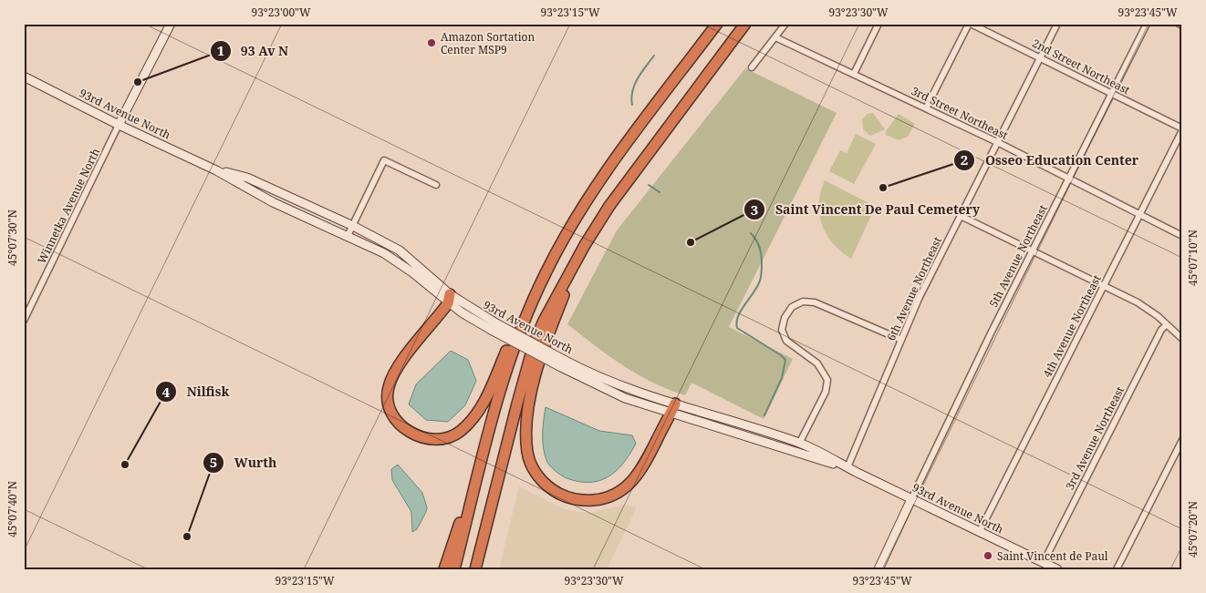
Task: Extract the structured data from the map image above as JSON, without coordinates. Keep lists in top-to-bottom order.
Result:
{
  "streets": {
    "street": [
      "2nd Street Northeast",
      "3rd Street Northeast",
      "93rd Avenue North",
      "Winnetka Avenue North",
      "5th Avenue Northeast",
      "6th Avenue Northeast",
      "4th Avenue Northeast",
      "3rd Avenue Northeast"
    ]
  },
  "crossings": [
    ["2nd Street Northeast", "5th Avenue Northeast"],
    ["2nd Street Northeast", "6th Avenue Northeast"],
    ["2nd Street Northeast", "4th Avenue Northeast"],
    ["3rd Street Northeast", "5th Avenue Northeast"],
    ["3rd Street Northeast", "6th Avenue Northeast"],
    ["3rd Street Northeast", "4th Avenue Northeast"],
    ["93rd Avenue North", "Winnetka Avenue North"],
    ["93rd Avenue North", "5th Avenue Northeast"],
    ["93rd Avenue North", "6th Avenue Northeast"],
    ["93rd Avenue North", "4th Avenue Northeast"],
    ["93rd Avenue North", "3rd Avenue Northeast"]
  ],
  "places": [
    "Amazon Sortation Center MSP9",
    "93 Av N",
    "Osseo Education Center",
    "Saint Vincent De Paul Cemetery",
    "Nilfisk",
    "Wurth",
    "Saint Vincent de Paul"
  ],
  "coordinates": [
    "93°23'00\"W",
    "93°23'15\"W",
    "93°23'30\"W",
    "93°23'45\"W",
    "45°07'30\"N",
    "45°07'10\"N",
    "45°07'40\"N",
    "45°07'20\"N"
  ]
}
